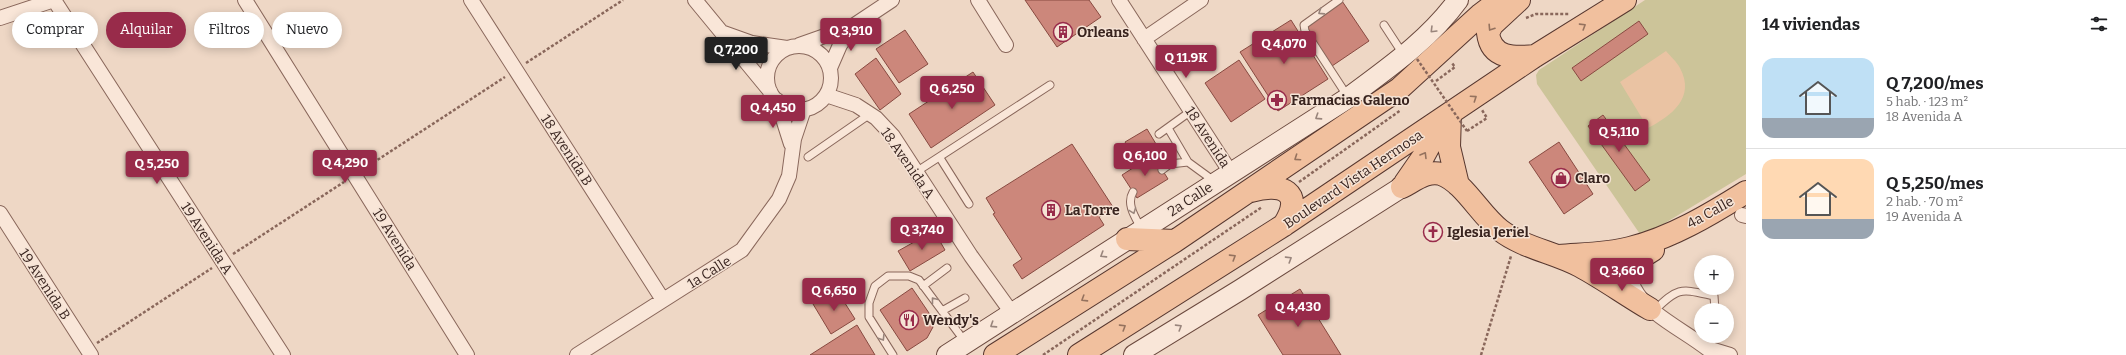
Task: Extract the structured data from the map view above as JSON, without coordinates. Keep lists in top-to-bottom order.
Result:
{
  "streets": {
    "main road": ["Boulevard Vista Hermosa", "4a Calle"],
    "street": [
      "18 Avenida",
      "18 Avenida B",
      "18 Avenida A",
      "2a Calle",
      "19 Avenida A",
      "19 Avenida",
      "1a Calle",
      "19 Avenida B"
    ]
  },
  "crossings": [
    ["18 Avenida", "2a Calle"],
    ["18 Avenida B", "1a Calle"],
    ["18 Avenida A", "2a Calle"],
    ["18 Avenida A", "1a Calle"]
  ],
  "places": {
    "building": ["Orleans", "La Torre"],
    "pharmacy": ["Farmacias Galeno"],
    "shop": ["Claro"],
    "church": ["Iglesia Jeriel"],
    "restaurant": ["Wendy's"]
  },
  "page": {
    "heading": "14 viviendas",
    "chip": [
      "Comprar",
      "Alquilar",
      "Filtros",
      "Nuevo"
    ],
    "price": [
      "Q 3,910",
      "Q 4,070",
      "Q 7,200",
      "Q 11.9K",
      "Q 6,250",
      "Q 4,450",
      "Q 5,110",
      "Q 6,100",
      "Q 4,290",
      "Q 5,250",
      "Q 3,740",
      "Q 3,660",
      "Q 6,650",
      "Q 4,430"
    ],
    "list": [
      {
        "name": "Q 7,200/mes",
        "note": "5 hab. · 123 m² · 18 Avenida A"
      },
      {
        "name": "Q 5,250/mes",
        "note": "2 hab. · 70 m² · 19 Avenida A"
      }
    ],
    "map_buttons": ["+", "−"]
  }
}
